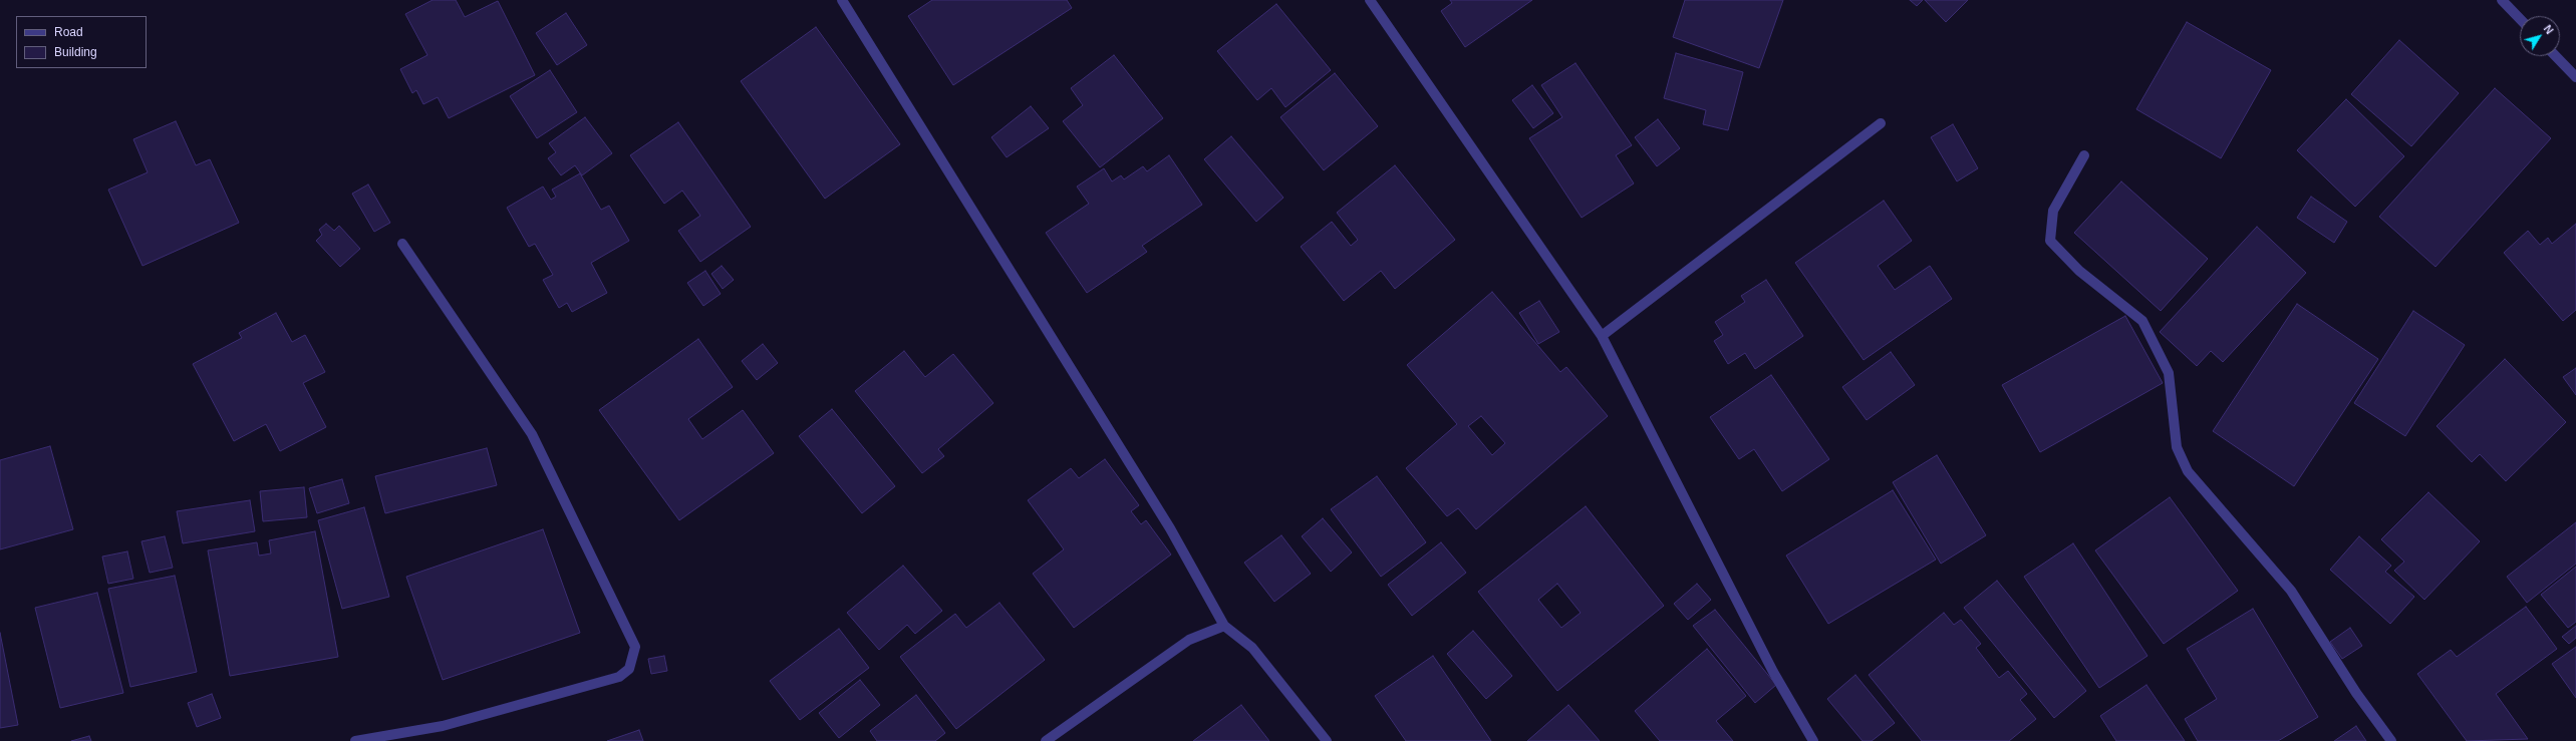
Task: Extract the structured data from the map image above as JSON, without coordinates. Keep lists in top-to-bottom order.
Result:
{
  "legend": ["Road", "Building"],
  "north": "top right"
}
